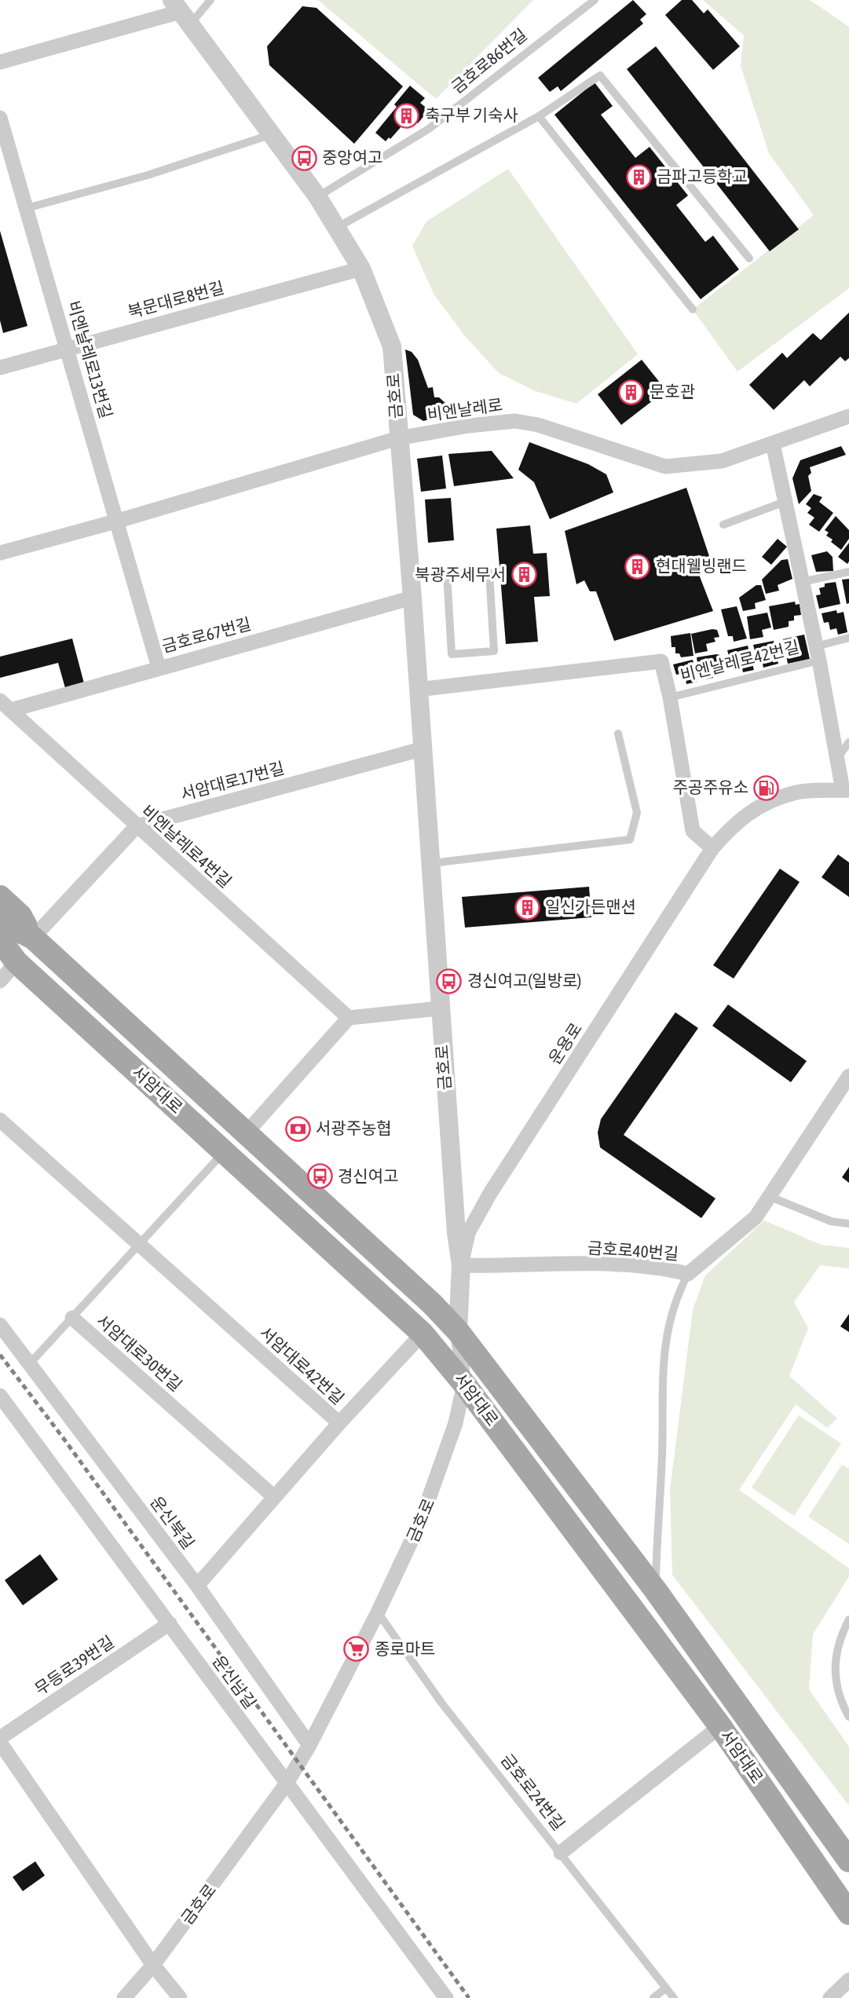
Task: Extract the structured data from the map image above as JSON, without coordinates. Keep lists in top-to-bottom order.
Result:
{
  "streets": {
    "main road": ["서암대로"],
    "street": [
      "북문대로8번길",
      "비엔날레로13번길",
      "금호로",
      "비엔날레로",
      "금호로67번길",
      "비엔날레로42번길",
      "서암대로17번길",
      "비엔날레로4번길",
      "운용로",
      "금호로40번길",
      "서암대로30번길",
      "서암대로42번길",
      "운신북길",
      "무등로39번길",
      "운신남길"
    ],
    "lane": ["금호로86번길", "금호로24번길"]
  },
  "crossings": [
    ["금호로86번길", "금호로"],
    ["북문대로8번길", "비엔날레로13번길"],
    ["북문대로8번길", "금호로"],
    ["비엔날레로13번길", "비엔날레로"],
    ["금호로", "비엔날레로"],
    ["금호로", "금호로67번길"],
    ["금호로", "서암대로17번길"],
    ["금호로", "운용로"],
    ["금호로", "서암대로"],
    ["금호로", "금호로40번길"],
    ["금호로", "운신북길"],
    ["금호로", "운신남길"],
    ["금호로", "금호로24번길"],
    ["비엔날레로", "비엔날레로42번길"],
    ["금호로67번길", "비엔날레로4번길"],
    ["비엔날레로42번길", "운용로"],
    ["서암대로17번길", "비엔날레로4번길"],
    ["운용로", "금호로40번길"],
    ["서암대로", "서암대로30번길"],
    ["서암대로", "서암대로42번길"],
    ["서암대로30번길", "서암대로42번길"],
    ["서암대로30번길", "운신북길"],
    ["서암대로42번길", "운신북길"],
    ["무등로39번길", "운신남길"]
  ],
  "places": {
    "building": [
      "축구부 기숙사",
      "금파고등학교",
      "문호관",
      "현대웰빙랜드",
      "북광주세무서",
      "일신가든맨션"
    ],
    "bus stop": ["중앙여고", "경신여고(일방로)", "경신여고"],
    "fuel station": ["주공주유소"],
    "bank": ["서광주농협"],
    "supermarket": ["종로마트"]
  }
}
